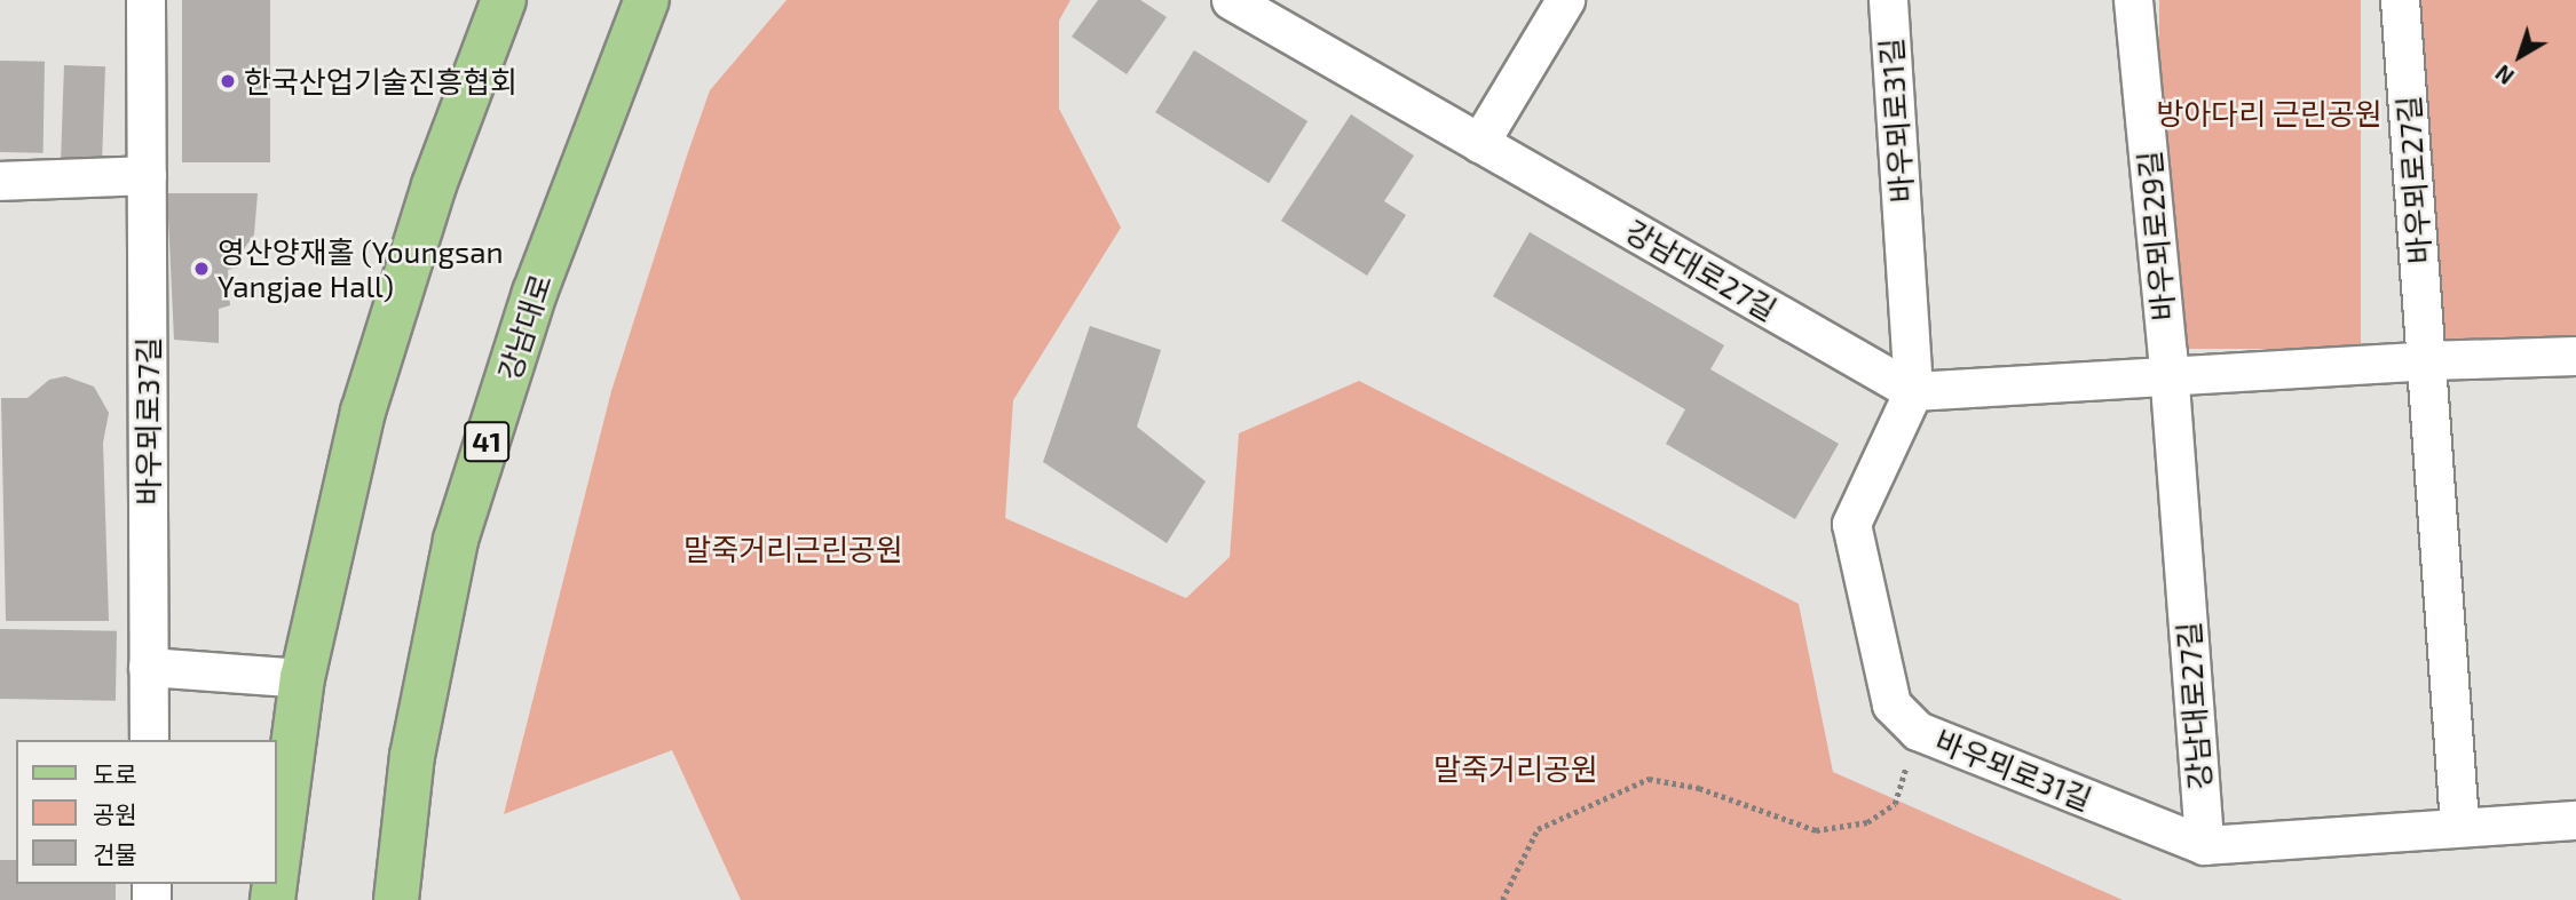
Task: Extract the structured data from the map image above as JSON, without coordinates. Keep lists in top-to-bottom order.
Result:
{
  "streets": {
    "main road": ["강남대로", "41"],
    "street": [
      "바우뫼로31길",
      "바우뫼로27길",
      "바우뫼로29길",
      "강남대로27길",
      "바우뫼로37길"
    ]
  },
  "crossings": [
    ["바우뫼로31길", "강남대로27길"],
    ["바우뫼로29길", "강남대로27길"]
  ],
  "parks": ["방아다리 근린공원", "말죽거리근린공원", "말죽거리공원"],
  "places": ["한국산업기술진흥협회", "영산양재홀 (Youngsan Yangjae Hall)"],
  "legend": ["도로", "공원", "건물"],
  "north": "bottom left"
}
